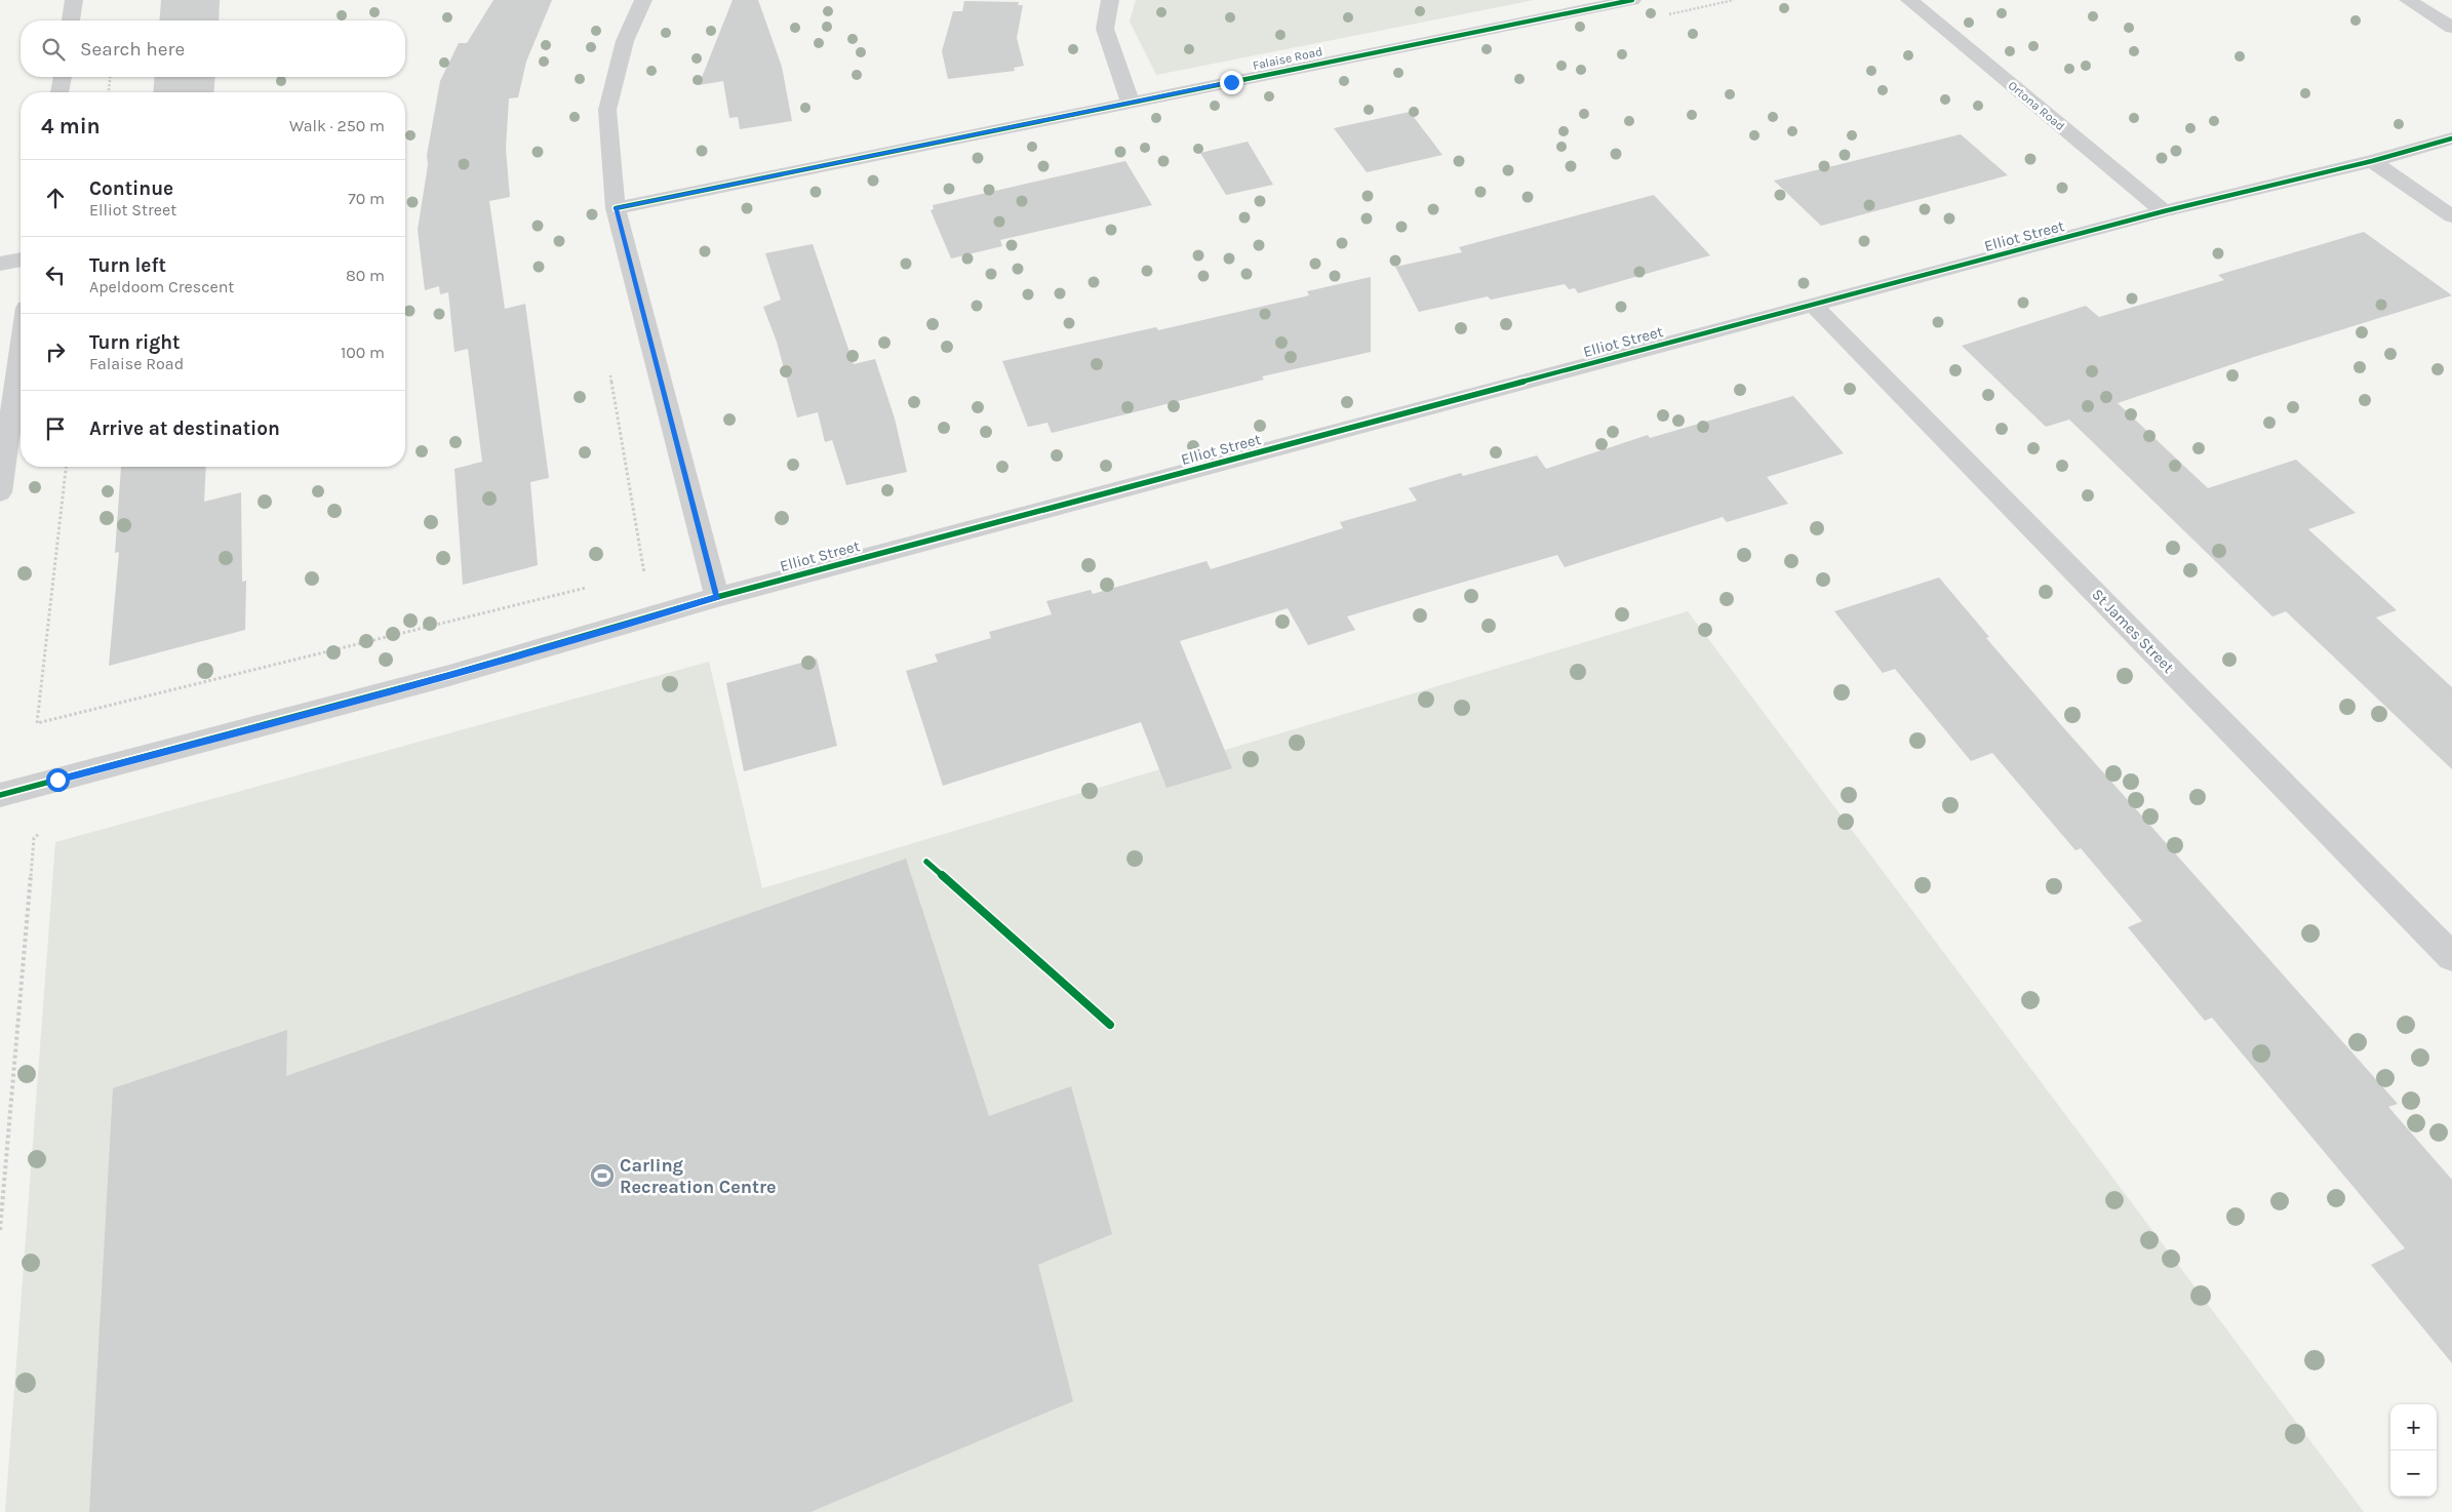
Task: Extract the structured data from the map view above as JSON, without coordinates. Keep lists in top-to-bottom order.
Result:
{
  "streets": {
    "street": [
      "Falaise Road",
      "Ortona Road",
      "Elliot Street",
      "St James Street"
    ]
  },
  "crossings": [
    ["Ortona Road", "Elliot Street"],
    ["Elliot Street", "St James Street"]
  ],
  "places": {
    "sports": ["Carling Recreation Centre"]
  },
  "page": {
    "search": "Search here",
    "heading": ["4 min", "Walk · 250 m"],
    "list": [
      ["Continue", "Elliot Street", "70 m"],
      ["Turn left", "Apeldoom Crescent", "80 m"],
      ["Turn right", "Falaise Road", "100 m"],
      "Arrive at destination"
    ],
    "map_buttons": ["+", "−"]
  }
}
